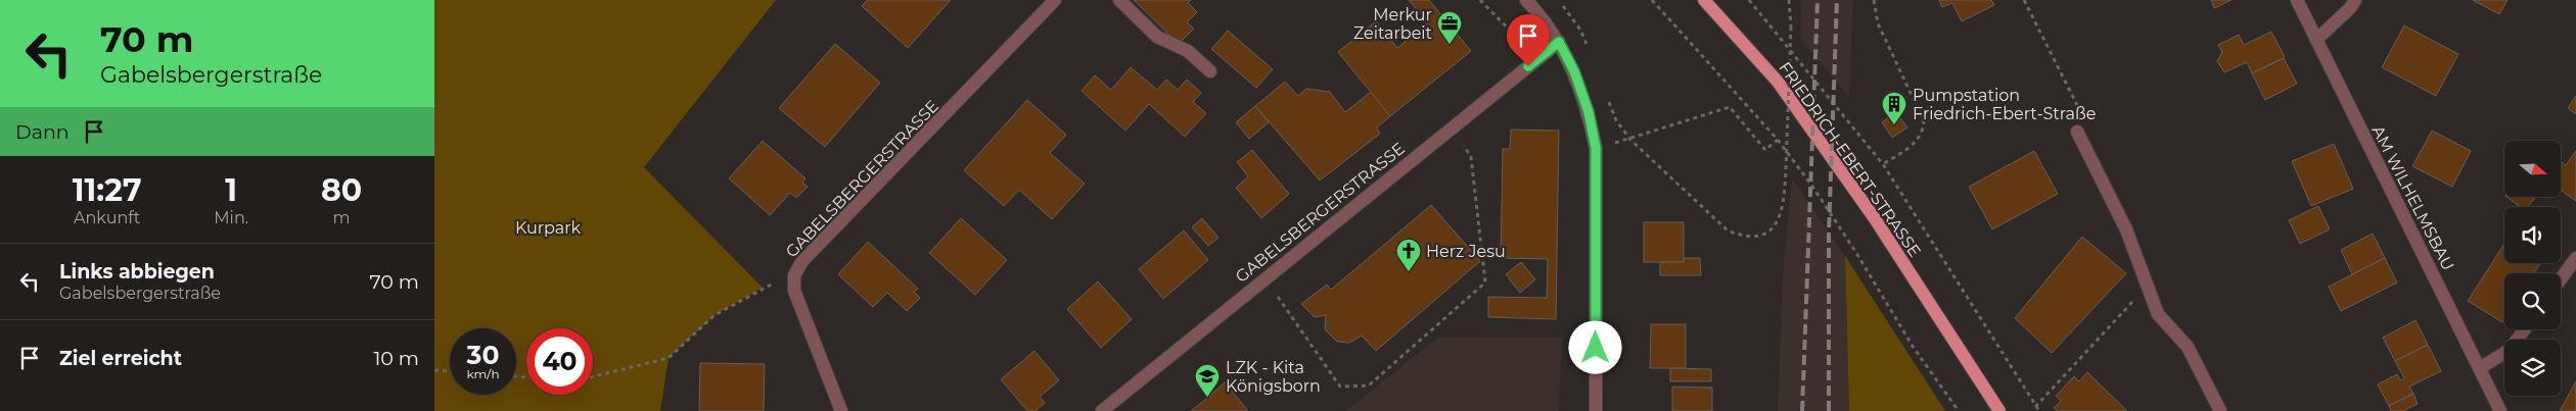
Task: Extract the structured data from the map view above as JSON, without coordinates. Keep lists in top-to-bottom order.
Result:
{
  "streets": {
    "main road": ["FRIEDRICH-EBERT-STRASSE"],
    "street": ["GABELSBERGERSTRASSE", "AM WILHELMSBAU"]
  },
  "parks": ["Kurpark"],
  "places": {
    "office": ["Merkur Zeitarbeit"],
    "building": ["Pumpstation Friedrich-Ebert-Straße"],
    "church": ["Herz Jesu"],
    "school or university": ["LZK - Kita Königsborn"]
  },
  "north": "right",
  "page": {
    "turn": ["70 m", "Gabelsbergerstraße"],
    "then": "Dann",
    "eta": [
      "11:27",
      "Ankunft",
      "1",
      "Min.",
      "80",
      "m"
    ],
    "list": [
      {
        "name": "Links abbiegen",
        "note": "Gabelsbergerstraße",
        "value": "70 m"
      },
      {
        "name": "Ziel erreicht",
        "value": "10 m"
      }
    ],
    "speed": "30 km/h",
    "limit": "40"
  }
}
